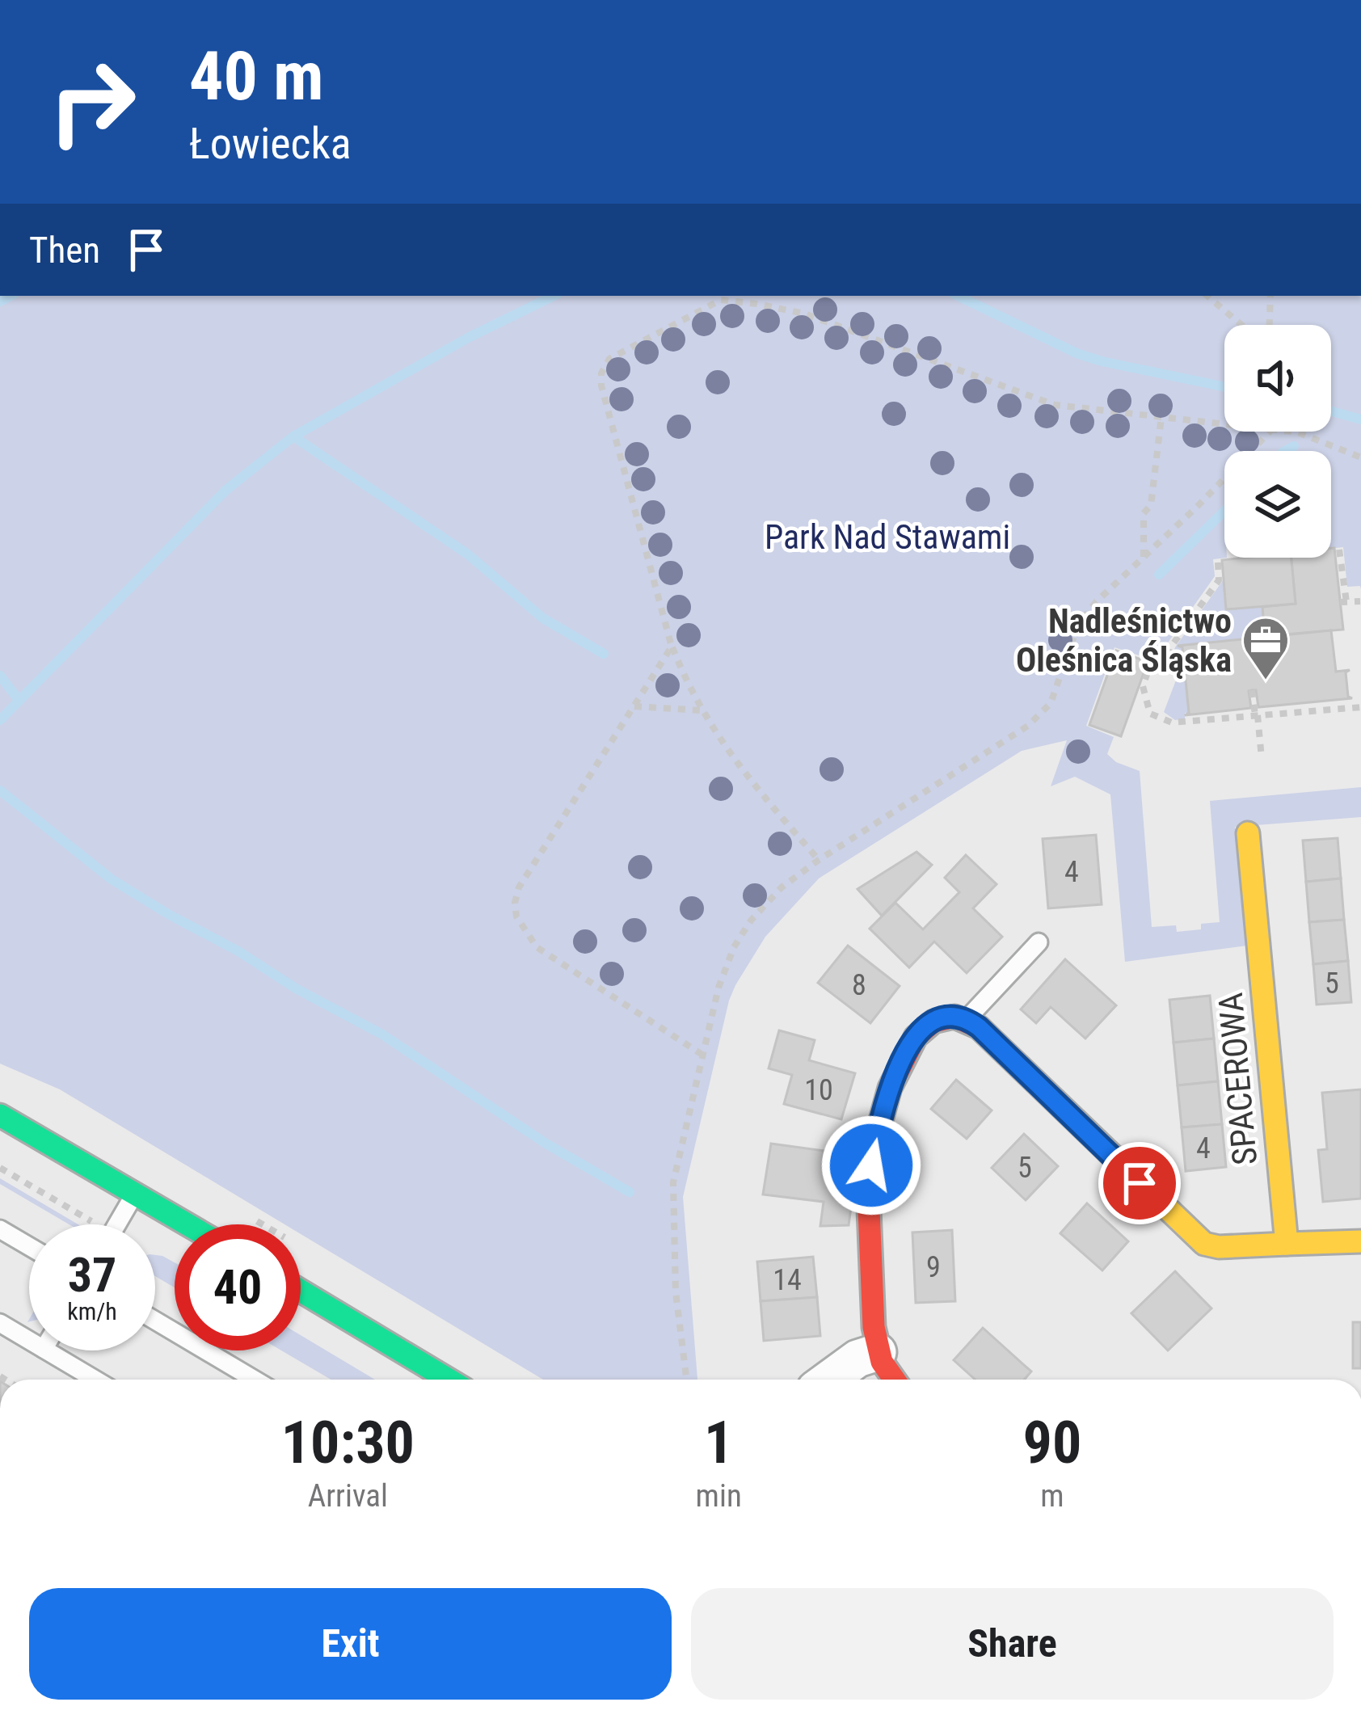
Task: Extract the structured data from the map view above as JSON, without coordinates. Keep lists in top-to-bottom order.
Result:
{
  "streets": {
    "street": ["SPACEROWA"]
  },
  "parks": ["Park Nad Stawami"],
  "places": {
    "office": ["Nadleśnictwo Oleśnica Śląska"]
  },
  "house_numbers": [
    "4",
    "5",
    "8",
    "10",
    "4",
    "5",
    "9",
    "14"
  ],
  "page": {
    "turn": ["40 m", "Łowiecka"],
    "then": "Then",
    "speed": "37 km/h",
    "limit": "40",
    "eta": [
      "10:30",
      "Arrival",
      "1",
      "min",
      "90",
      "m"
    ],
    "buttons": ["Exit", "Share"]
  }
}
